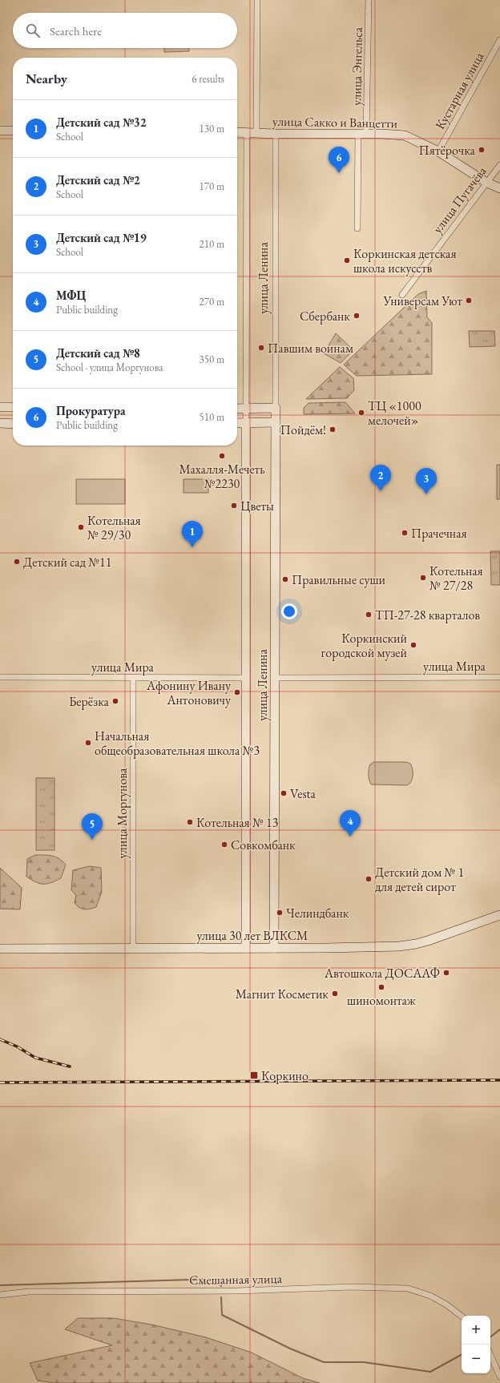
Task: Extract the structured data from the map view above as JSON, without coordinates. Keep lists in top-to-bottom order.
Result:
{
  "streets": {
    "street": [
      "улица Энгельса",
      "Кустарная улица",
      "улица Сакко и Ванцетти",
      "улица Пугачёва",
      "улица Ленина",
      "улица Мира",
      "улица Моргунова",
      "улица 30 лет ВЛКСМ",
      "Смешанная улица"
    ]
  },
  "crossings": [
    ["улица Энгельса", "улица Сакко и Ванцетти"],
    ["Кустарная улица", "улица Сакко и Ванцетти"],
    ["улица Сакко и Ванцетти", "улица Пугачёва"],
    ["улица Сакко и Ванцетти", "улица Ленина"],
    ["улица Ленина", "улица Мира"],
    ["улица Ленина", "улица 30 лет ВЛКСМ"],
    ["улица Мира", "улица Моргунова"],
    ["улица Моргунова", "улица 30 лет ВЛКСМ"]
  ],
  "places": {
    "other": [
      "Пятёрочка",
      "Коркинская детская школа искусств",
      "Универсам Уют",
      "Сбербанк",
      "Павшим воинам",
      "ТЦ «1000 мелочей»",
      "Пойдём!",
      "Махалля-Мечеть №2230",
      "Цветы",
      "Котельная № 29/30",
      "Прачечная",
      "Детский сад №11",
      "Котельная № 27/28",
      "Правильные суши",
      "ТП-27-28 кварталов",
      "Коркинский городской музей",
      "Афонину Ивану Антоновичу",
      "Берёзка",
      "Начальная общеобразовательная школа №3",
      "Vesta",
      "Котельная № 13",
      "Совкомбанк",
      "Детский дом № 1 для детей сирот",
      "Челиндбанк",
      "Автошкола ДОСААФ",
      "шиномонтаж",
      "Магнит Косметик"
    ],
    "transit": ["Коркино"]
  },
  "page": {
    "search": "Search here",
    "heading": ["Nearby", "6 results"],
    "list": [
      {
        "mark": "1",
        "name": "Детский сад №32",
        "note": "School",
        "value": "130 m"
      },
      {
        "mark": "2",
        "name": "Детский сад №2",
        "note": "School",
        "value": "170 m"
      },
      {
        "mark": "3",
        "name": "Детский сад №19",
        "note": "School",
        "value": "210 m"
      },
      {
        "mark": "4",
        "name": "МФЦ",
        "note": "Public building",
        "value": "270 m"
      },
      {
        "mark": "5",
        "name": "Детский сад №8",
        "note": "School · улица Моргунова",
        "value": "350 m"
      },
      {
        "mark": "6",
        "name": "Прокуратура",
        "note": "Public building",
        "value": "510 m"
      }
    ],
    "pins": [
      "6",
      "2",
      "3",
      "1",
      "4",
      "5"
    ],
    "map_buttons": ["+", "−"]
  }
}
